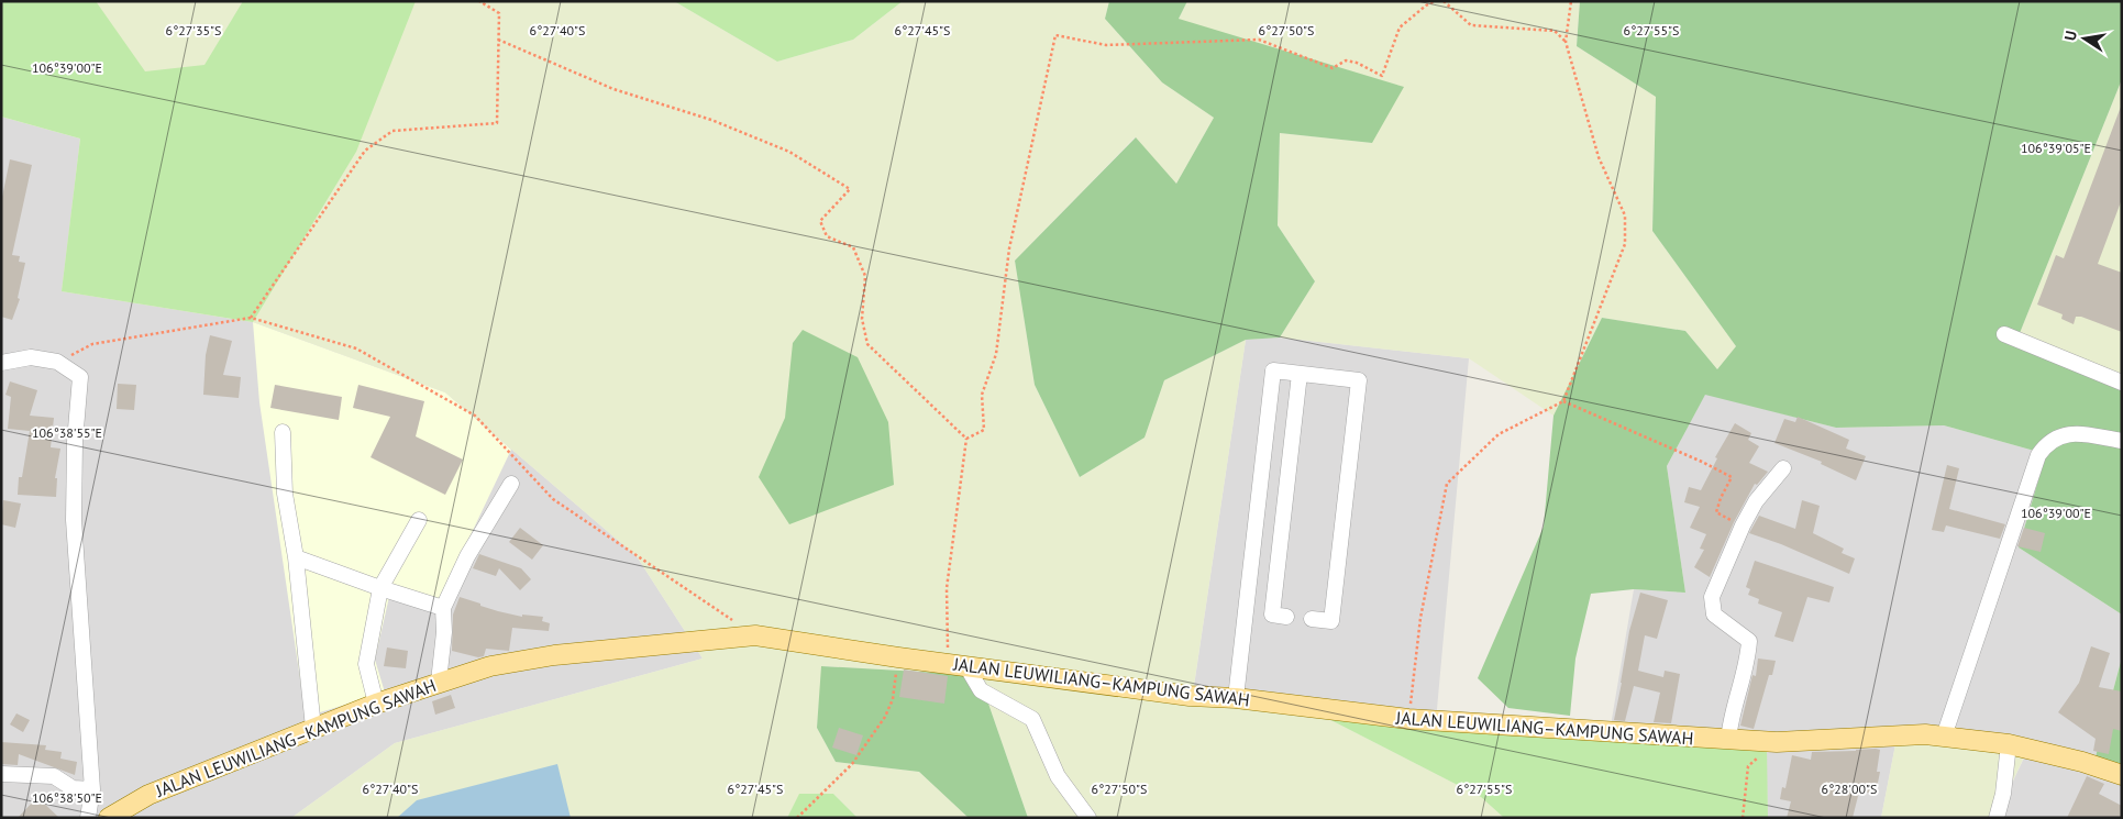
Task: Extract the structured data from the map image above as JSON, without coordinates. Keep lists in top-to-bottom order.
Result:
{
  "streets": {
    "main road": ["JALAN LEUWILIANG–KAMPUNG SAWAH"]
  },
  "north": "left",
  "coordinates": [
    "6°27'35\"S",
    "6°27'40\"S",
    "6°27'45\"S",
    "6°27'50\"S",
    "6°27'55\"S",
    "106°39'00\"E",
    "106°39'05\"E",
    "106°38'55\"E",
    "6°28'00\"S",
    "106°38'50\"E"
  ]
}
